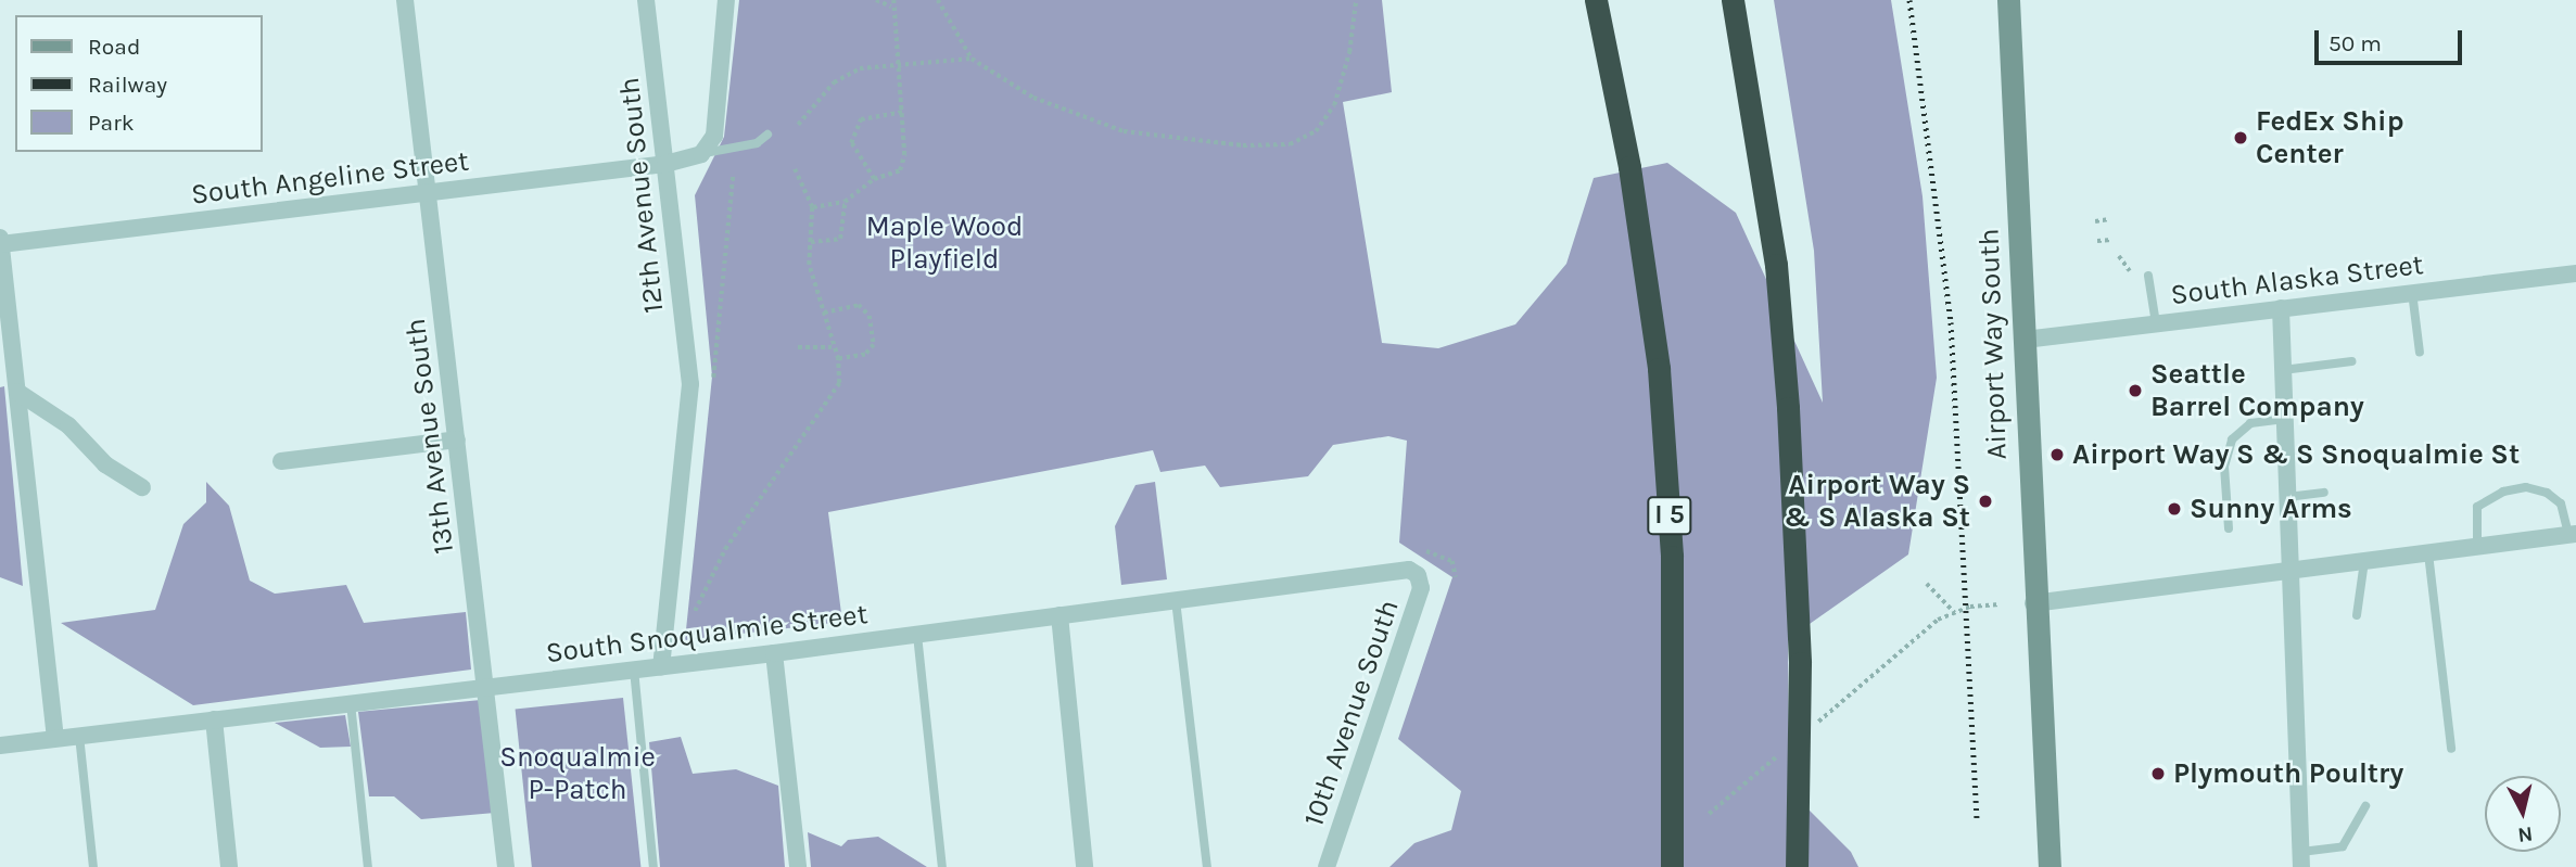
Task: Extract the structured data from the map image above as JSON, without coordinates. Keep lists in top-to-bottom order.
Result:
{
  "streets": {
    "highway": ["I 5"],
    "main road": ["Airport Way South"],
    "street": [
      "South Angeline Street",
      "12th Avenue South",
      "South Alaska Street",
      "13th Avenue South",
      "South Snoqualmie Street",
      "10th Avenue South"
    ]
  },
  "crossings": [
    ["South Angeline Street", "12th Avenue South"],
    ["South Angeline Street", "13th Avenue South"],
    ["12th Avenue South", "South Snoqualmie Street"],
    ["South Alaska Street", "Airport Way South"],
    ["13th Avenue South", "South Snoqualmie Street"],
    ["South Snoqualmie Street", "10th Avenue South"]
  ],
  "parks": ["Maple Wood Playfield", "Snoqualmie P-Patch"],
  "places": [
    "FedEx Ship Center",
    "Seattle Barrel Company",
    "Airport Way S & S Snoqualmie St",
    "Airport Way S & S Alaska St",
    "Sunny Arms",
    "Plymouth Poultry"
  ],
  "legend": ["Road", "Railway", "Park"],
  "scale_bar": "50 m",
  "north": "bottom"
}
